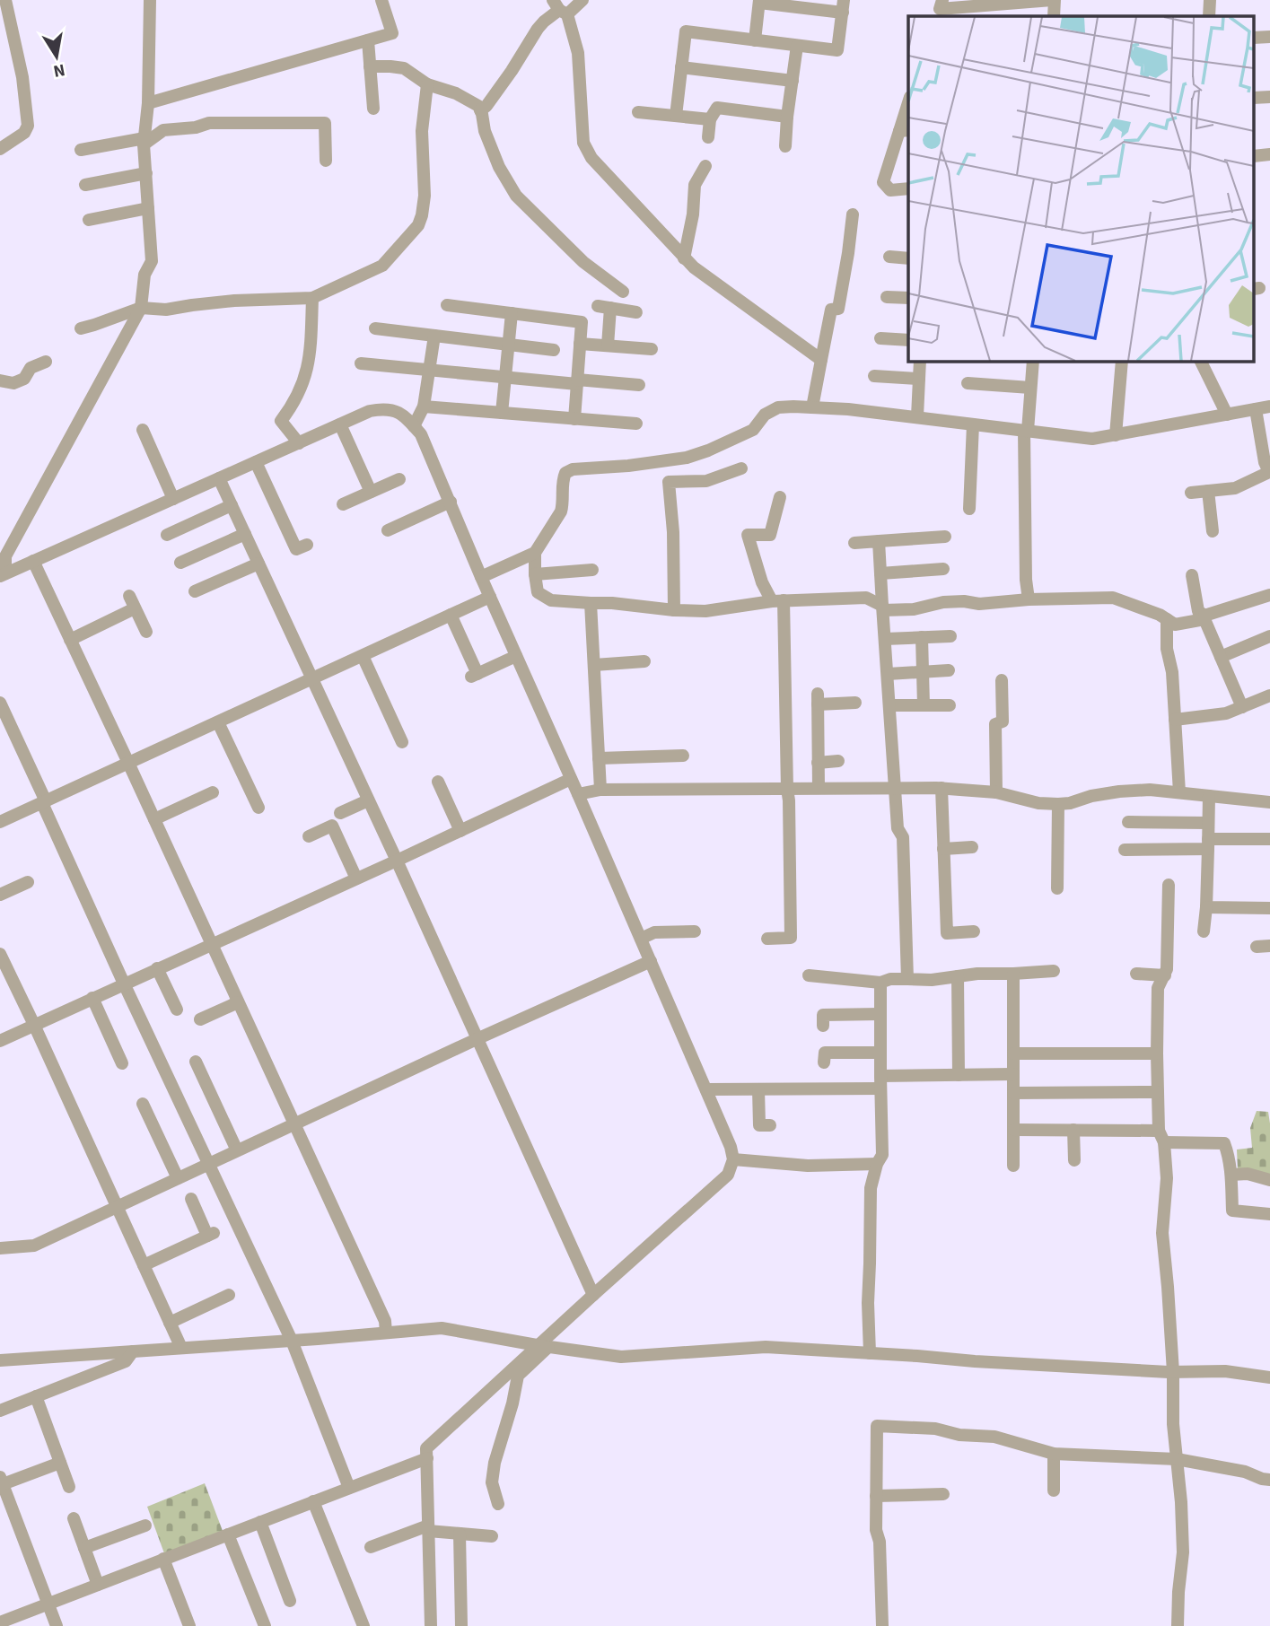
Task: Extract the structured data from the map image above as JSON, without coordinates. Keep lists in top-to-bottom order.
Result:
{
  "north": "bottom"
}
